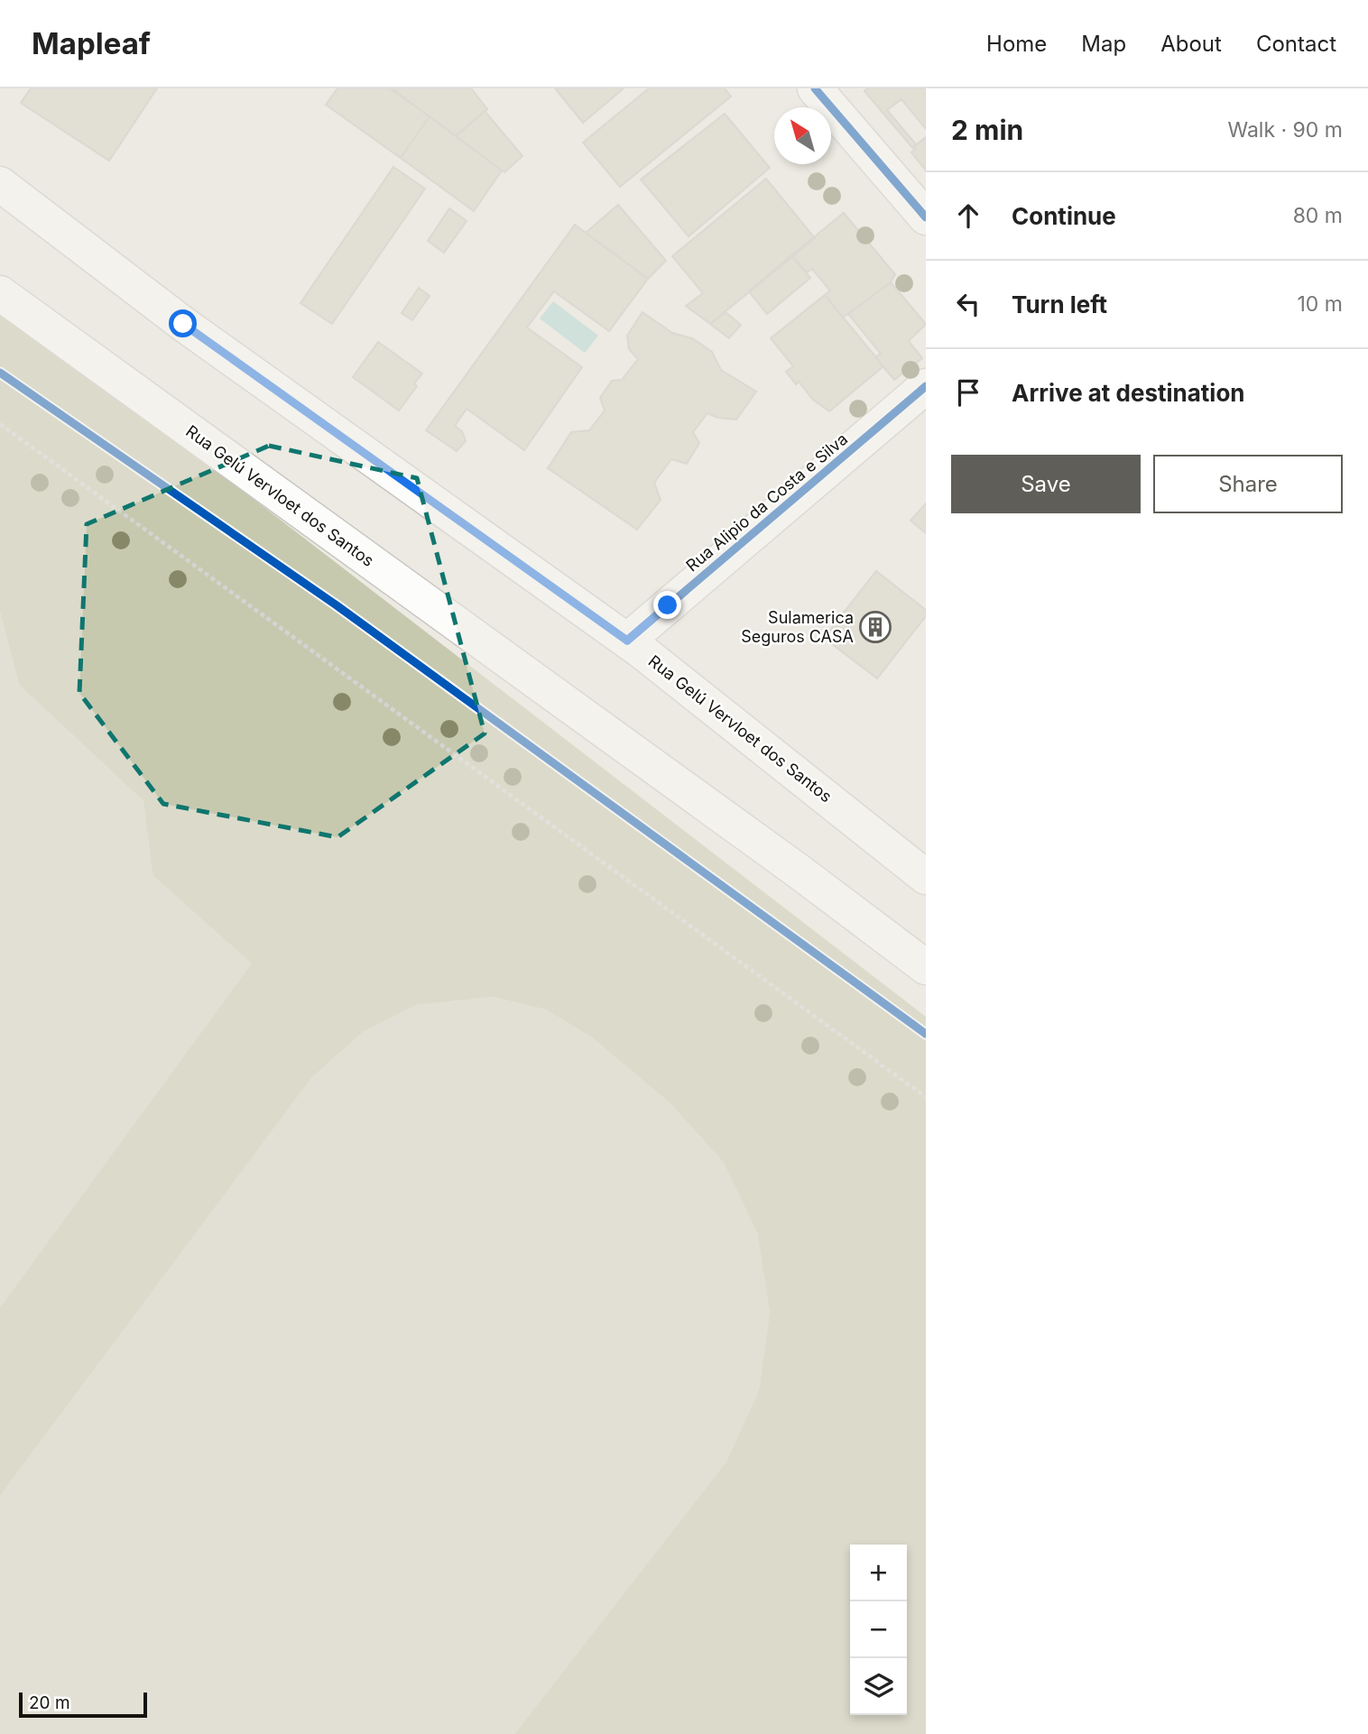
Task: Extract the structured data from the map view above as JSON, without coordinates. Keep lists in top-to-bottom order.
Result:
{
  "streets": {
    "main road": ["Rua Gelú Vervloet dos Santos", "Rua Alipio da Costa e Silva"]
  },
  "crossings": [
    ["Rua Gelú Vervloet dos Santos", "Rua Alipio da Costa e Silva"]
  ],
  "places": {
    "building": ["Sulamerica Seguros CASA"]
  },
  "scale_bar": "20 m",
  "north": "top left",
  "page": {
    "header": "Mapleaf",
    "nav": [
      "Home",
      "Map",
      "About",
      "Contact"
    ],
    "heading": ["2 min", "Walk · 90 m"],
    "list": [
      ["Continue", "80 m"],
      ["Turn left", "10 m"],
      "Arrive at destination"
    ],
    "buttons": ["Save", "Share"],
    "map_buttons": ["+", "−"],
    "scale": "20 m"
  }
}
